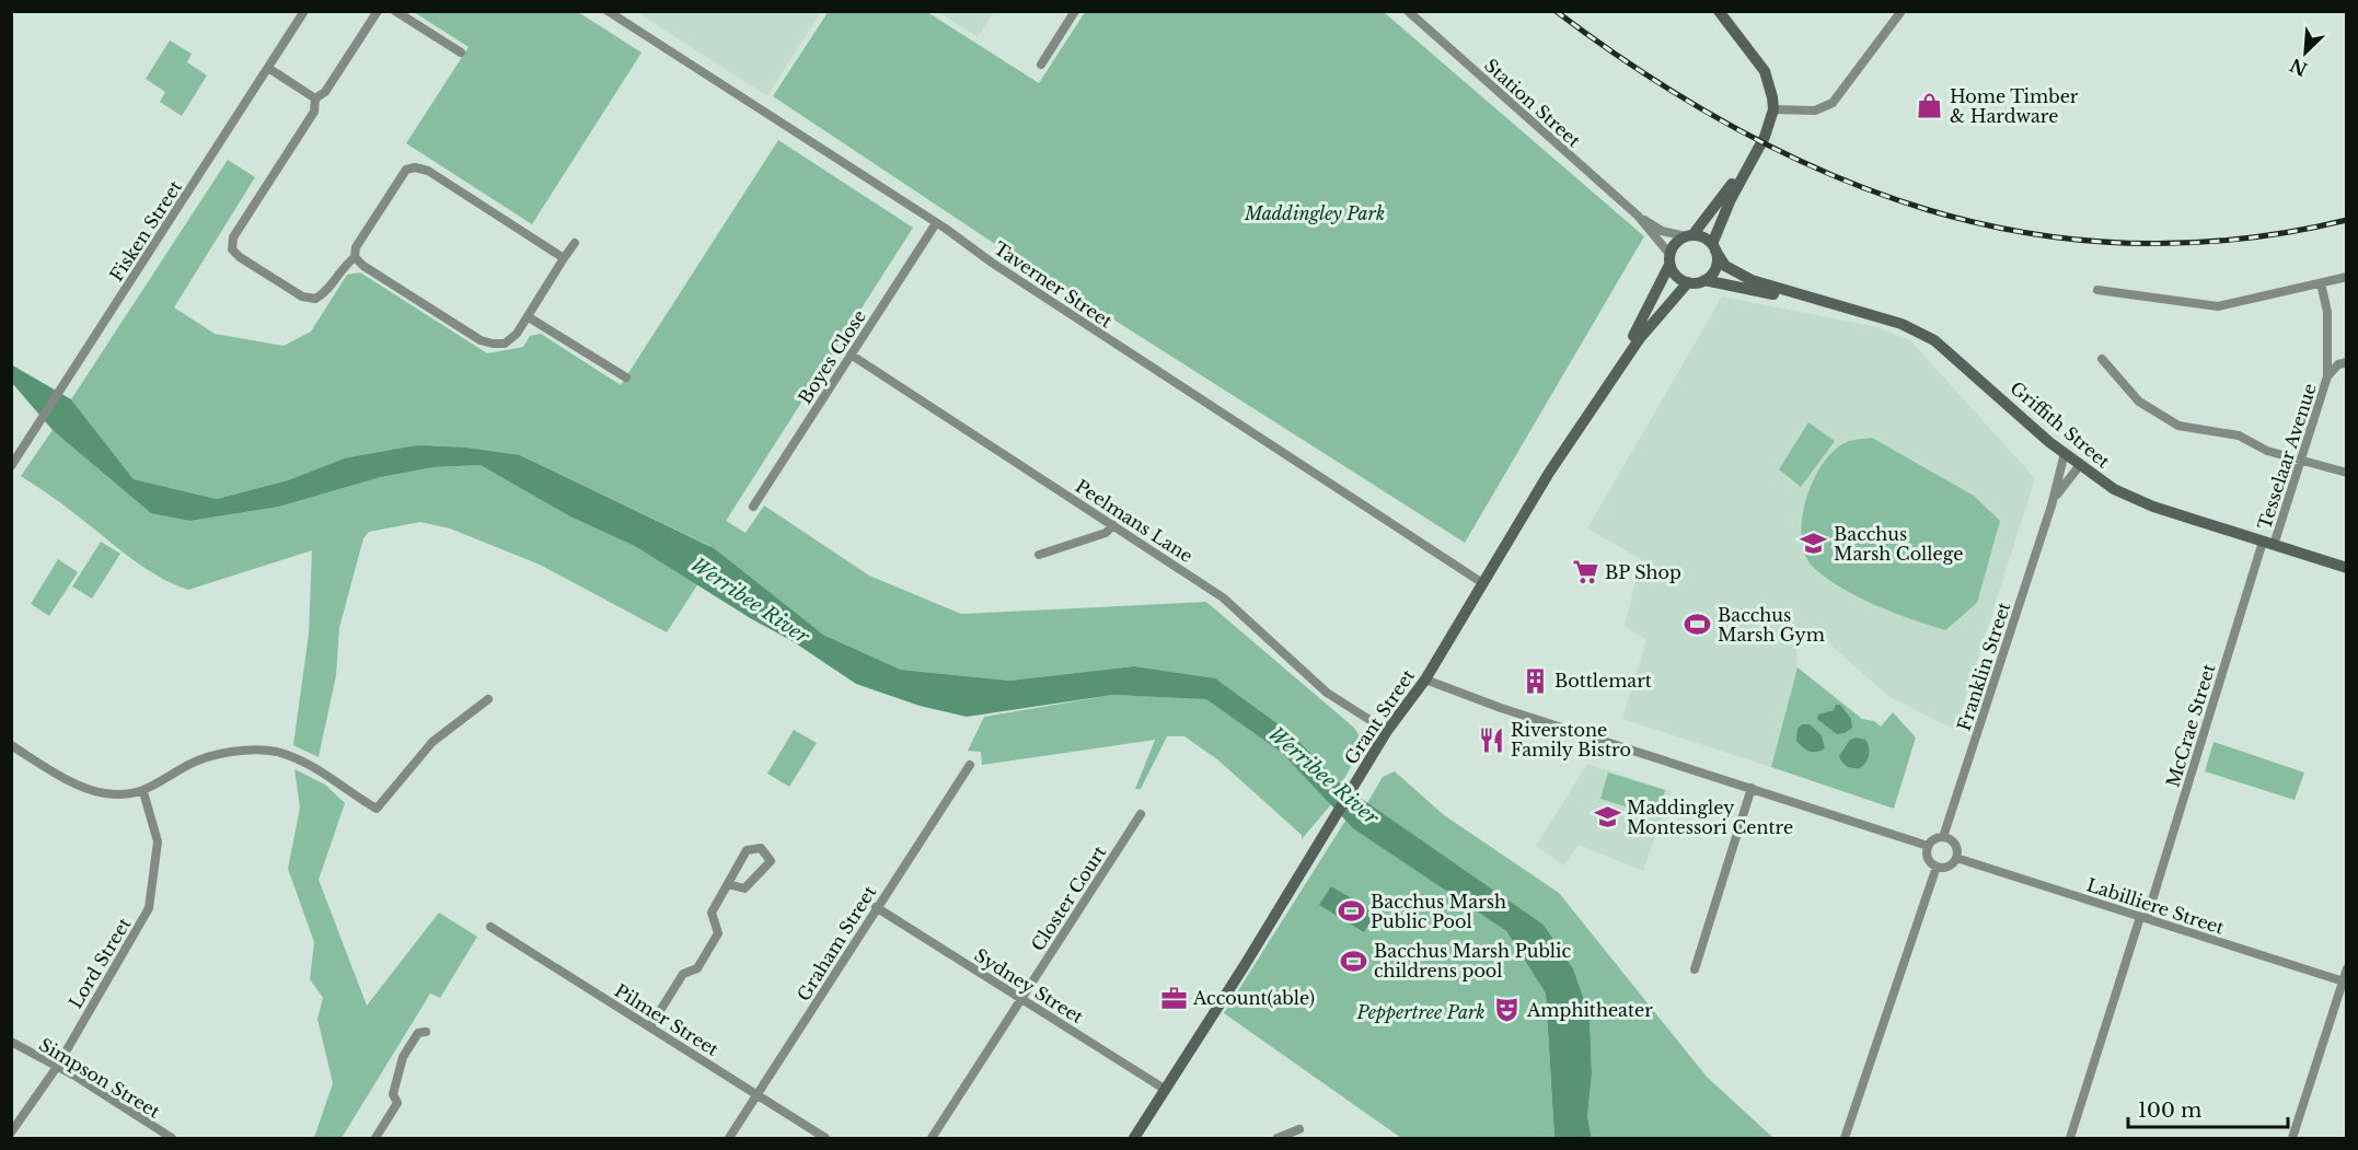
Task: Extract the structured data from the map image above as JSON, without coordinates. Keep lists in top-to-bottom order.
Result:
{
  "streets": {
    "main road": ["Griffith Street", "Grant Street"],
    "street": [
      "Station Street",
      "Fisken Street",
      "Taverner Street",
      "Boyes Close",
      "Tesselaar Avenue",
      "Peelmans Lane",
      "Franklin Street",
      "McCrae Street",
      "Closter Court",
      "Labilliere Street",
      "Graham Street",
      "Lord Street",
      "Sydney Street",
      "Pilmer Street",
      "Simpson Street"
    ]
  },
  "crossings": [
    ["Station Street", "Griffith Street"],
    ["Station Street", "Grant Street"],
    ["Taverner Street", "Boyes Close"],
    ["Taverner Street", "Grant Street"],
    ["Boyes Close", "Peelmans Lane"],
    ["Griffith Street", "Tesselaar Avenue"],
    ["Griffith Street", "Franklin Street"],
    ["Griffith Street", "Grant Street"],
    ["Griffith Street", "McCrae Street"],
    ["Tesselaar Avenue", "McCrae Street"],
    ["Peelmans Lane", "Grant Street"],
    ["Franklin Street", "Labilliere Street"],
    ["Grant Street", "Sydney Street"],
    ["McCrae Street", "Labilliere Street"],
    ["Closter Court", "Sydney Street"],
    ["Graham Street", "Sydney Street"],
    ["Graham Street", "Pilmer Street"],
    ["Lord Street", "Simpson Street"]
  ],
  "water": ["Werribee River"],
  "parks": ["Maddingley Park", "Peppertree Park"],
  "places": {
    "shop": ["Home Timber & Hardware"],
    "school or university": ["Bacchus Marsh College", "Maddingley Montessori Centre"],
    "supermarket": ["BP Shop"],
    "sports": ["Bacchus Marsh Gym", "Bacchus Marsh Public Pool", "Bacchus Marsh Public childrens pool"],
    "building": ["Bottlemart"],
    "restaurant": ["Riverstone Family Bistro"],
    "office": ["Account(able)"],
    "theatre": ["Amphitheater"]
  },
  "scale_bar": "100 m",
  "north": "bottom left"
}
